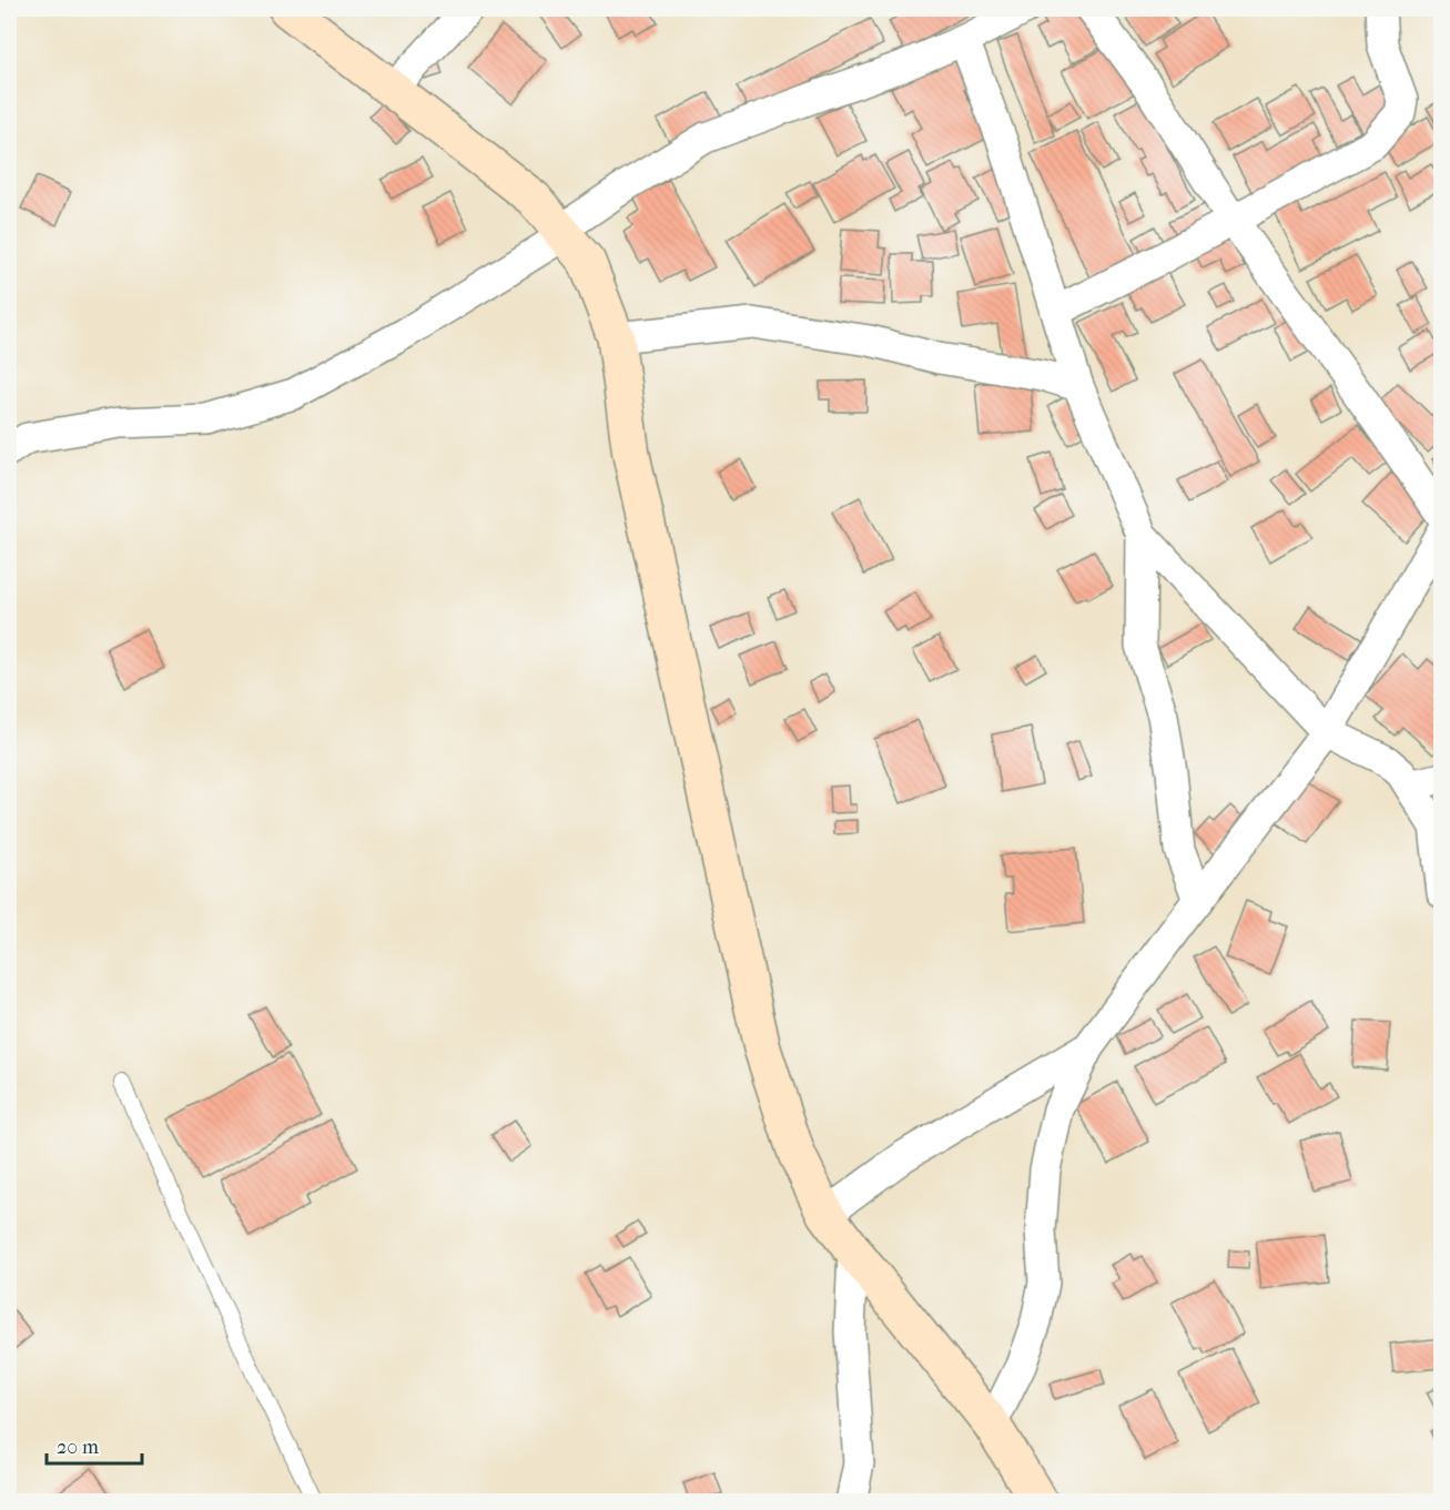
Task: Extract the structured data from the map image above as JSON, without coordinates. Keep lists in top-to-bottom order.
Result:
{
  "scale_bar": "20 m"
}
